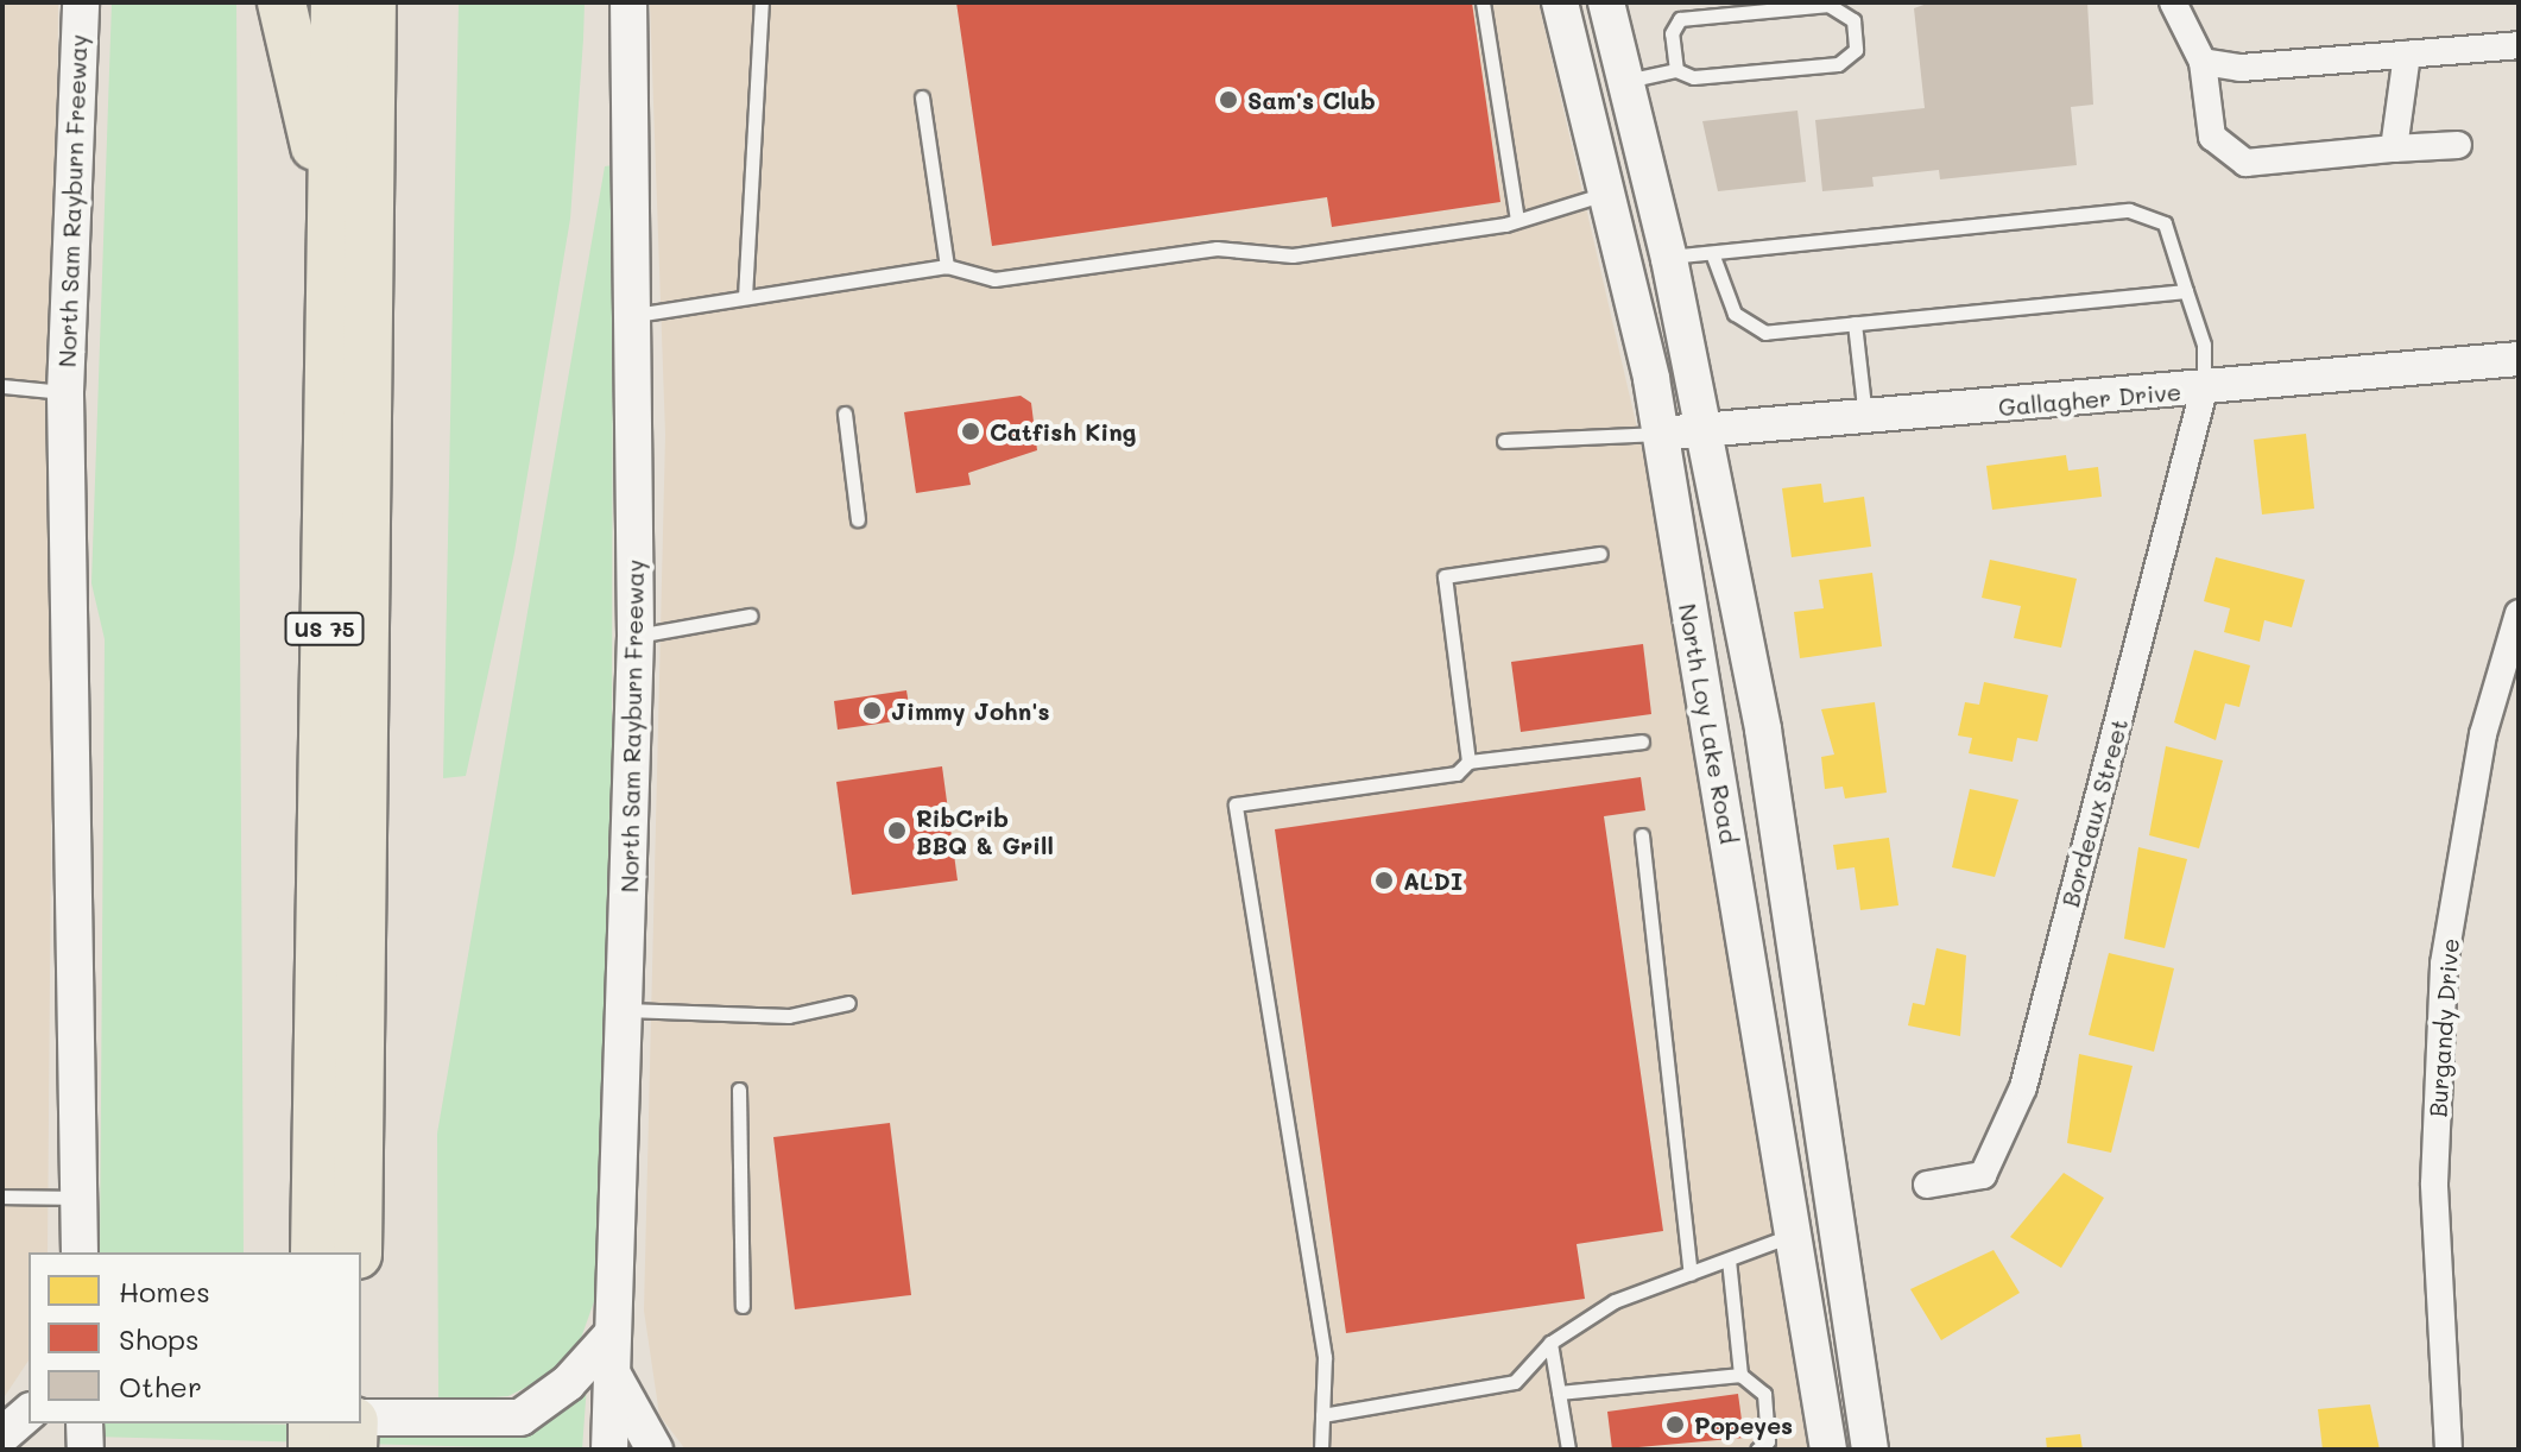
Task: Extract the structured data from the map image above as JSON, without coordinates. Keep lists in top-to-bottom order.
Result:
{
  "streets": {
    "highway": ["US 75"],
    "main road": ["North Sam Rayburn Freeway", "North Loy Lake Road"],
    "street": ["Gallagher Drive", "Bordeaux Street", "Burgandy Drive"]
  },
  "crossings": [
    ["Gallagher Drive", "North Loy Lake Road"],
    ["Gallagher Drive", "Bordeaux Street"]
  ],
  "places": [
    "Sam's Club",
    "Catfish King",
    "Jimmy John's",
    "RibCrib BBQ & Grill",
    "ALDI",
    "Popeyes"
  ],
  "legend": ["Homes", "Shops", "Other"]
}
